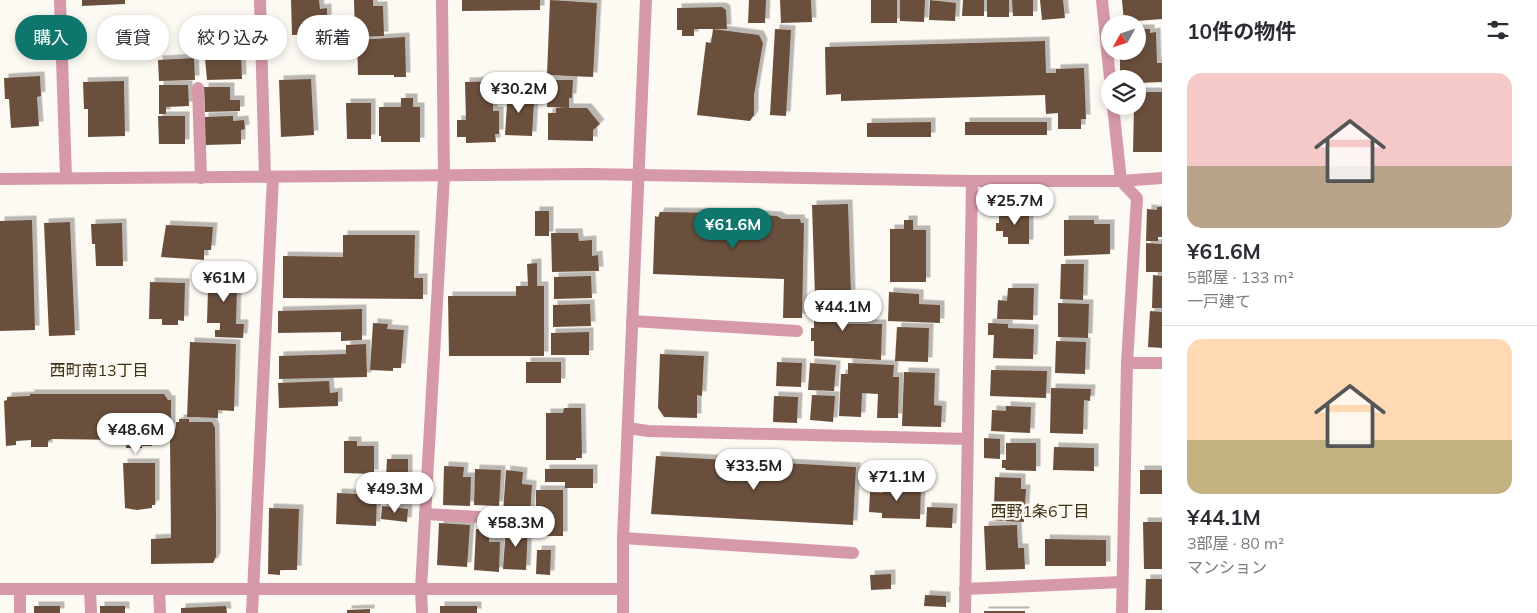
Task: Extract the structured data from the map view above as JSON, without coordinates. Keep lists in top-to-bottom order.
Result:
{
  "districts": ["西町南13丁目", "西野1条6丁目"],
  "north": "bottom left",
  "page": {
    "heading": "10件の物件",
    "chip": [
      "購入",
      "賃貸",
      "絞り込み",
      "新着"
    ],
    "list": [
      {
        "name": "¥61.6M",
        "note": "5部屋 · 133 m² · 一戸建て"
      },
      {
        "name": "¥44.1M",
        "note": "3部屋 · 80 m² · マンション"
      }
    ],
    "price": [
      "¥30.2M",
      "¥25.7M",
      "¥61.6M",
      "¥61M",
      "¥44.1M",
      "¥48.6M",
      "¥33.5M",
      "¥71.1M",
      "¥49.3M",
      "¥58.3M"
    ]
  }
}
